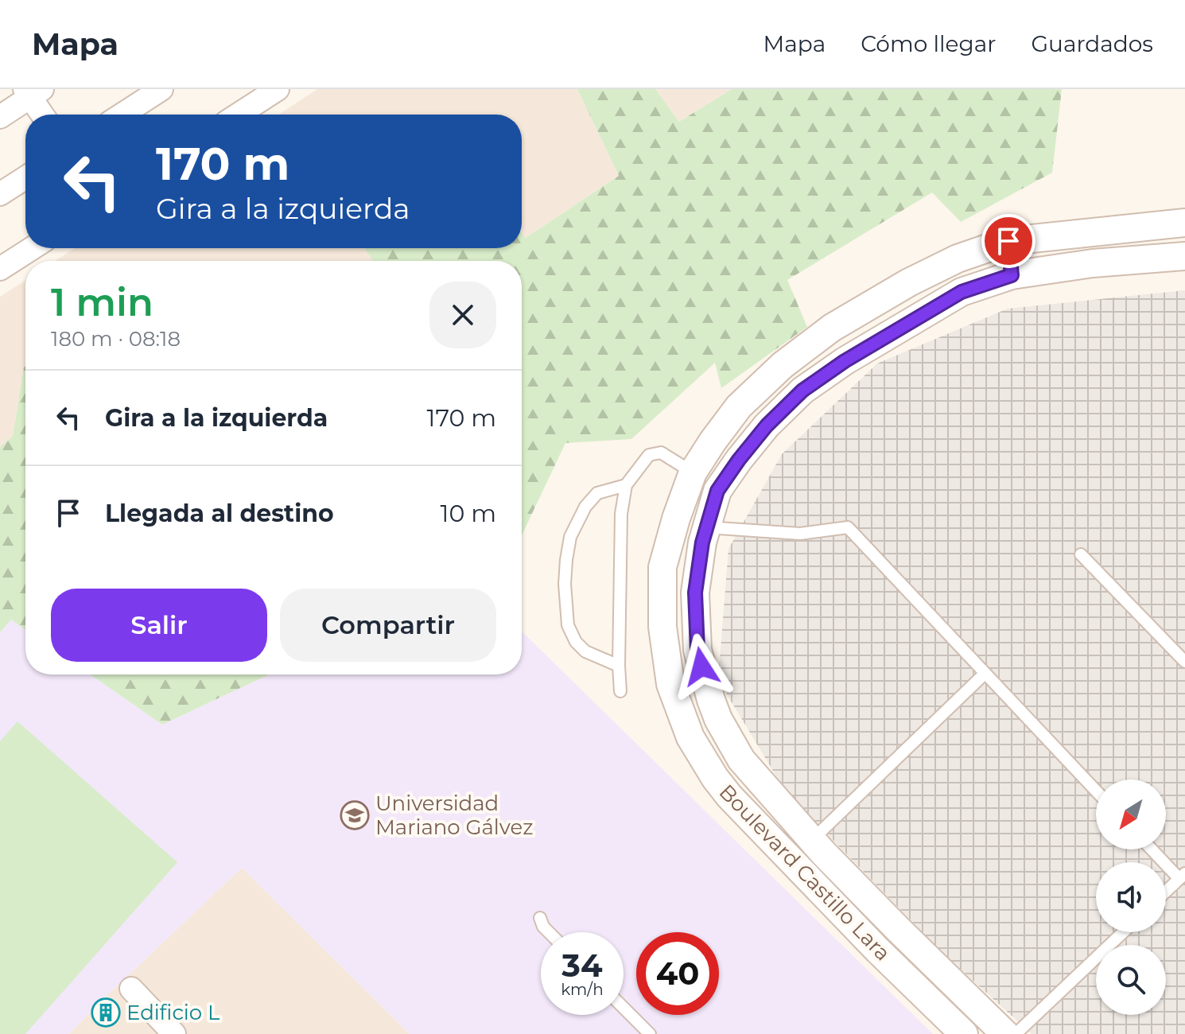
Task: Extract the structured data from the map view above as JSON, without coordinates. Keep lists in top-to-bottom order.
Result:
{
  "streets": {
    "street": ["Boulevard Castillo Lara"]
  },
  "places": {
    "school or university": ["Universidad Mariano Gálvez"],
    "building": ["Edificio L"]
  },
  "north": "bottom left",
  "page": {
    "header": "Mapa",
    "nav": ["Mapa", "Cómo llegar", "Guardados"],
    "turn": ["170 m", "Gira a la izquierda"],
    "heading": ["1 min", "180 m · 08:18"],
    "list": [
      {
        "name": "Gira a la izquierda",
        "value": "170 m"
      },
      {
        "name": "Llegada al destino",
        "value": "10 m"
      }
    ],
    "buttons": ["Salir", "Compartir"],
    "speed": "34 km/h",
    "limit": "40"
  }
}
